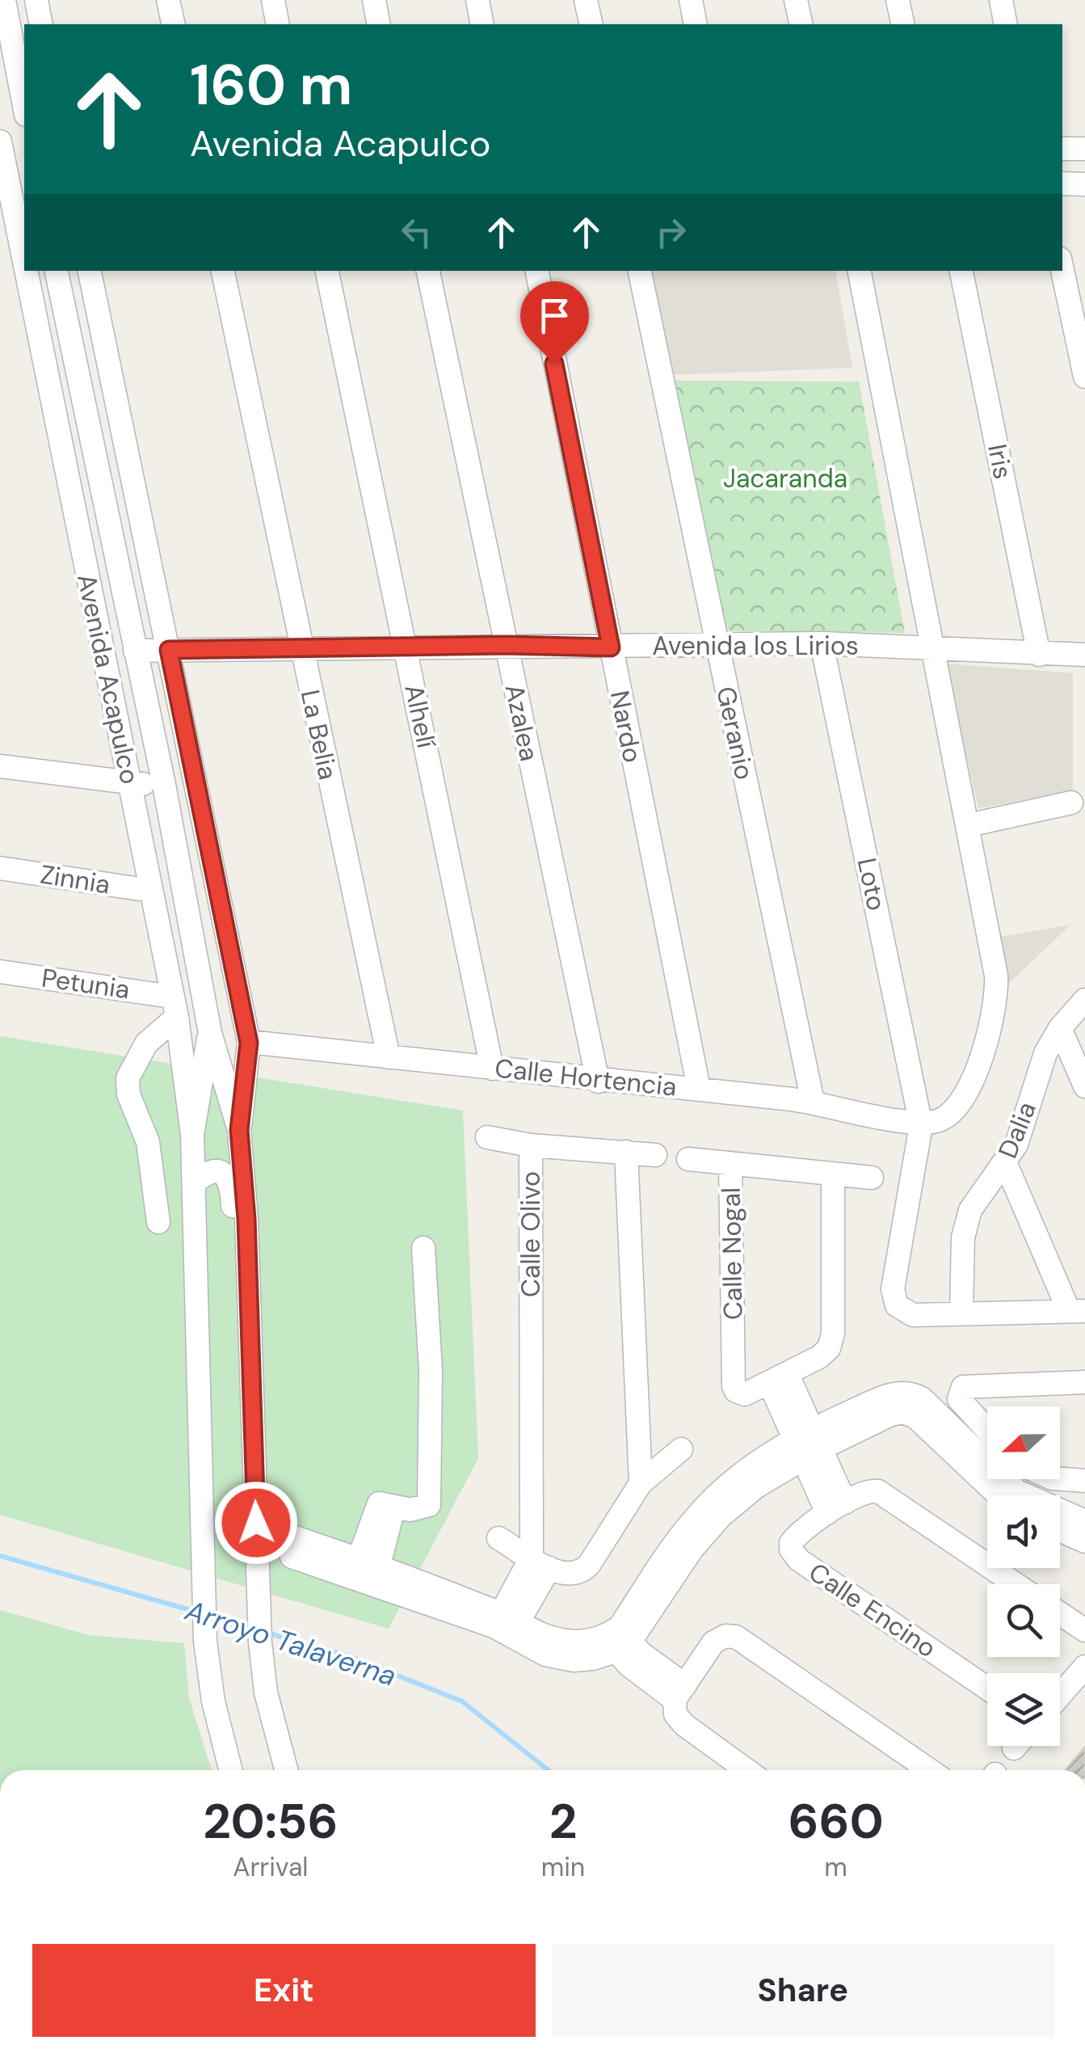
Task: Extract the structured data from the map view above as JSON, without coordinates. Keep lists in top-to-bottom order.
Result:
{
  "streets": {
    "street": [
      "Iris",
      "Avenida los Lirios",
      "Avenida Acapulco",
      "Alhelí",
      "Azalea",
      "Nardo",
      "Geranio",
      "La Belia",
      "Zinnia",
      "Loto",
      "Petunia",
      "Calle Hortencia",
      "Dalia",
      "Calle Olivo",
      "Calle Nogal",
      "Calle Encino"
    ]
  },
  "crossings": [
    ["Iris", "Avenida los Lirios"],
    ["Avenida los Lirios", "Avenida Acapulco"],
    ["Avenida los Lirios", "Alhelí"],
    ["Avenida los Lirios", "Azalea"],
    ["Avenida los Lirios", "Nardo"],
    ["Avenida los Lirios", "Geranio"],
    ["Avenida los Lirios", "La Belia"],
    ["Avenida los Lirios", "Loto"],
    ["Avenida Acapulco", "Zinnia"],
    ["Avenida Acapulco", "Petunia"],
    ["Alhelí", "Calle Hortencia"],
    ["Azalea", "Calle Hortencia"],
    ["Nardo", "Calle Hortencia"],
    ["Geranio", "Calle Hortencia"],
    ["La Belia", "Calle Hortencia"],
    ["Loto", "Calle Hortencia"]
  ],
  "water": ["Arroyo Talaverna"],
  "parks": ["Jacaranda"],
  "north": "left",
  "page": {
    "turn": ["160 m", "Avenida Acapulco"],
    "eta": [
      "20:56",
      "Arrival",
      "2",
      "min",
      "660",
      "m"
    ],
    "buttons": ["Exit", "Share"]
  }
}
